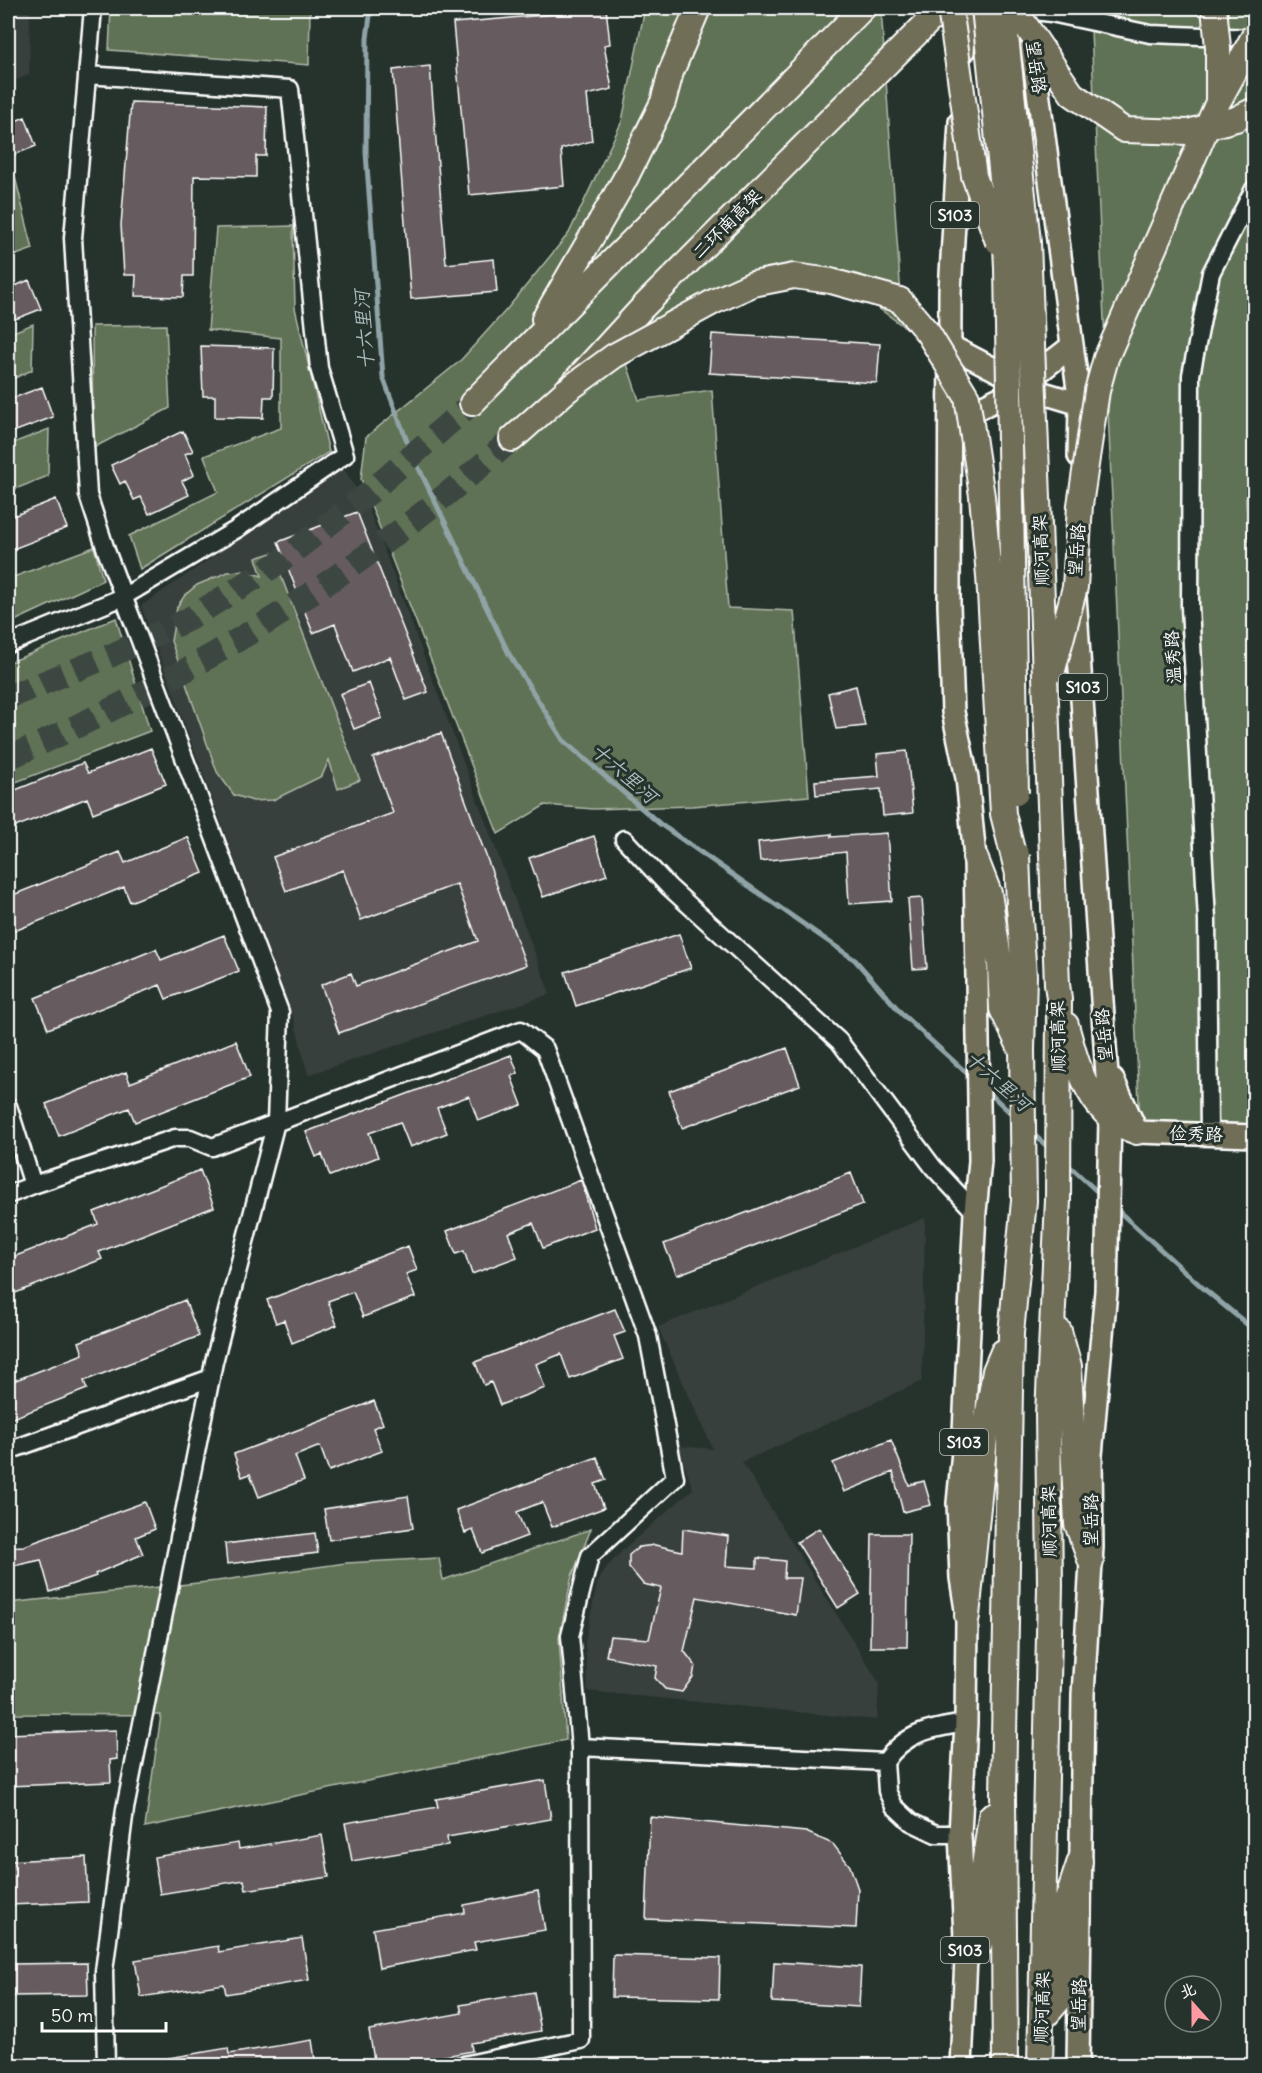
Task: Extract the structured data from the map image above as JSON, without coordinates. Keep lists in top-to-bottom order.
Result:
{
  "streets": {
    "highway": ["二环南高架", "顺河高架"],
    "main road": ["望岳路", "S103", "俭秀路"],
    "street": ["温秀路"]
  },
  "crossings": [
    ["温秀路", "俭秀路"]
  ],
  "water": ["十六里河"],
  "scale_bar": "50 m",
  "north": "top"
}
